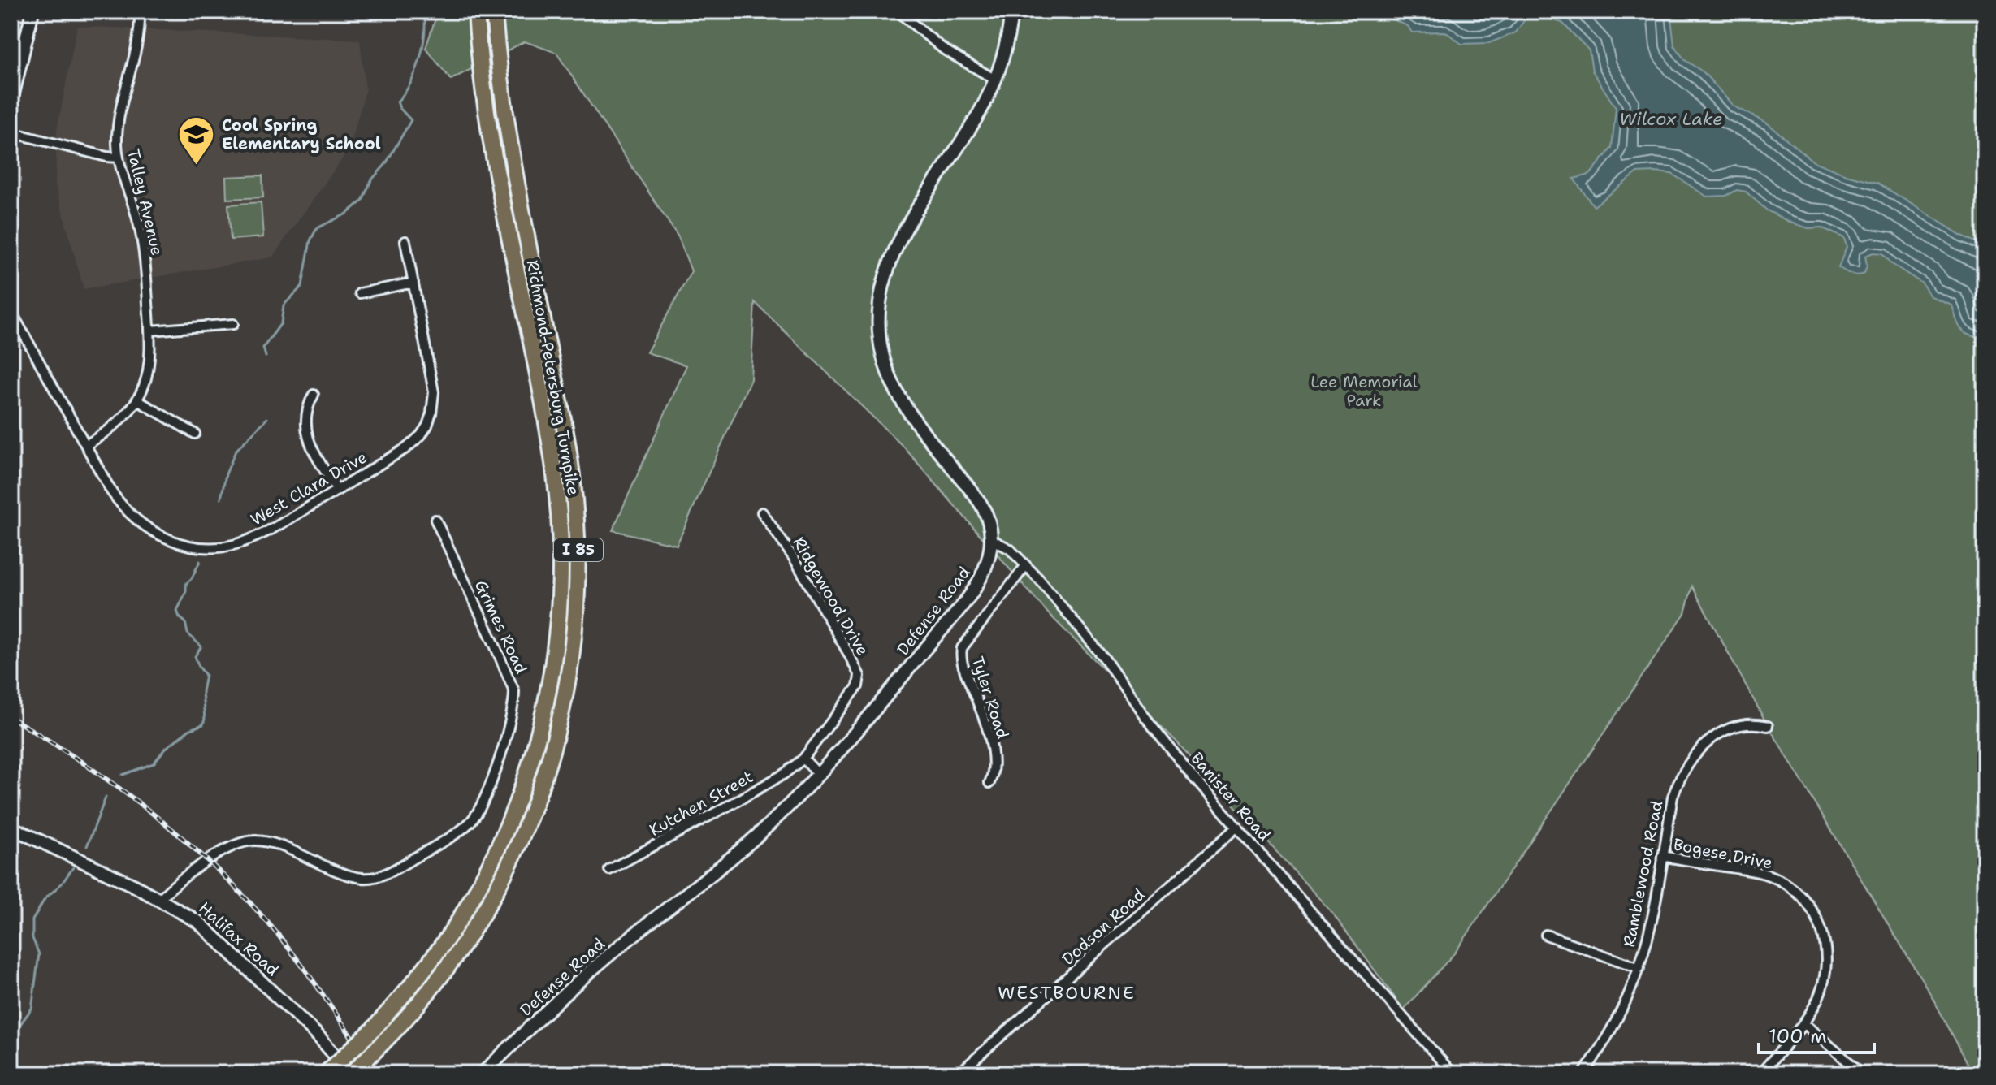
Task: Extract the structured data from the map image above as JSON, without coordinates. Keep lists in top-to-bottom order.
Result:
{
  "streets": {
    "highway": ["Richmond-Petersburg Turnpike", "I 85"],
    "street": [
      "Talley Avenue",
      "West Clara Drive",
      "Ridgewood Drive",
      "Defense Road",
      "Grimes Road",
      "Tyler Road",
      "Banister Road",
      "Kutchen Street",
      "Bogese Drive",
      "Ramblewood Road",
      "Dodson Road",
      "Halifax Road"
    ]
  },
  "crossings": [
    ["Richmond-Petersburg Turnpike", "Halifax Road"],
    ["Ridgewood Drive", "Kutchen Street"],
    ["Defense Road", "Banister Road"],
    ["Grimes Road", "Halifax Road"],
    ["Tyler Road", "Banister Road"],
    ["Banister Road", "Dodson Road"],
    ["Bogese Drive", "Ramblewood Road"]
  ],
  "districts": ["WESTBOURNE"],
  "water": ["Wilcox Lake"],
  "parks": ["Lee Memorial Park"],
  "places": {
    "school or university": ["Cool Spring Elementary School"]
  },
  "scale_bar": "100 m"
}
